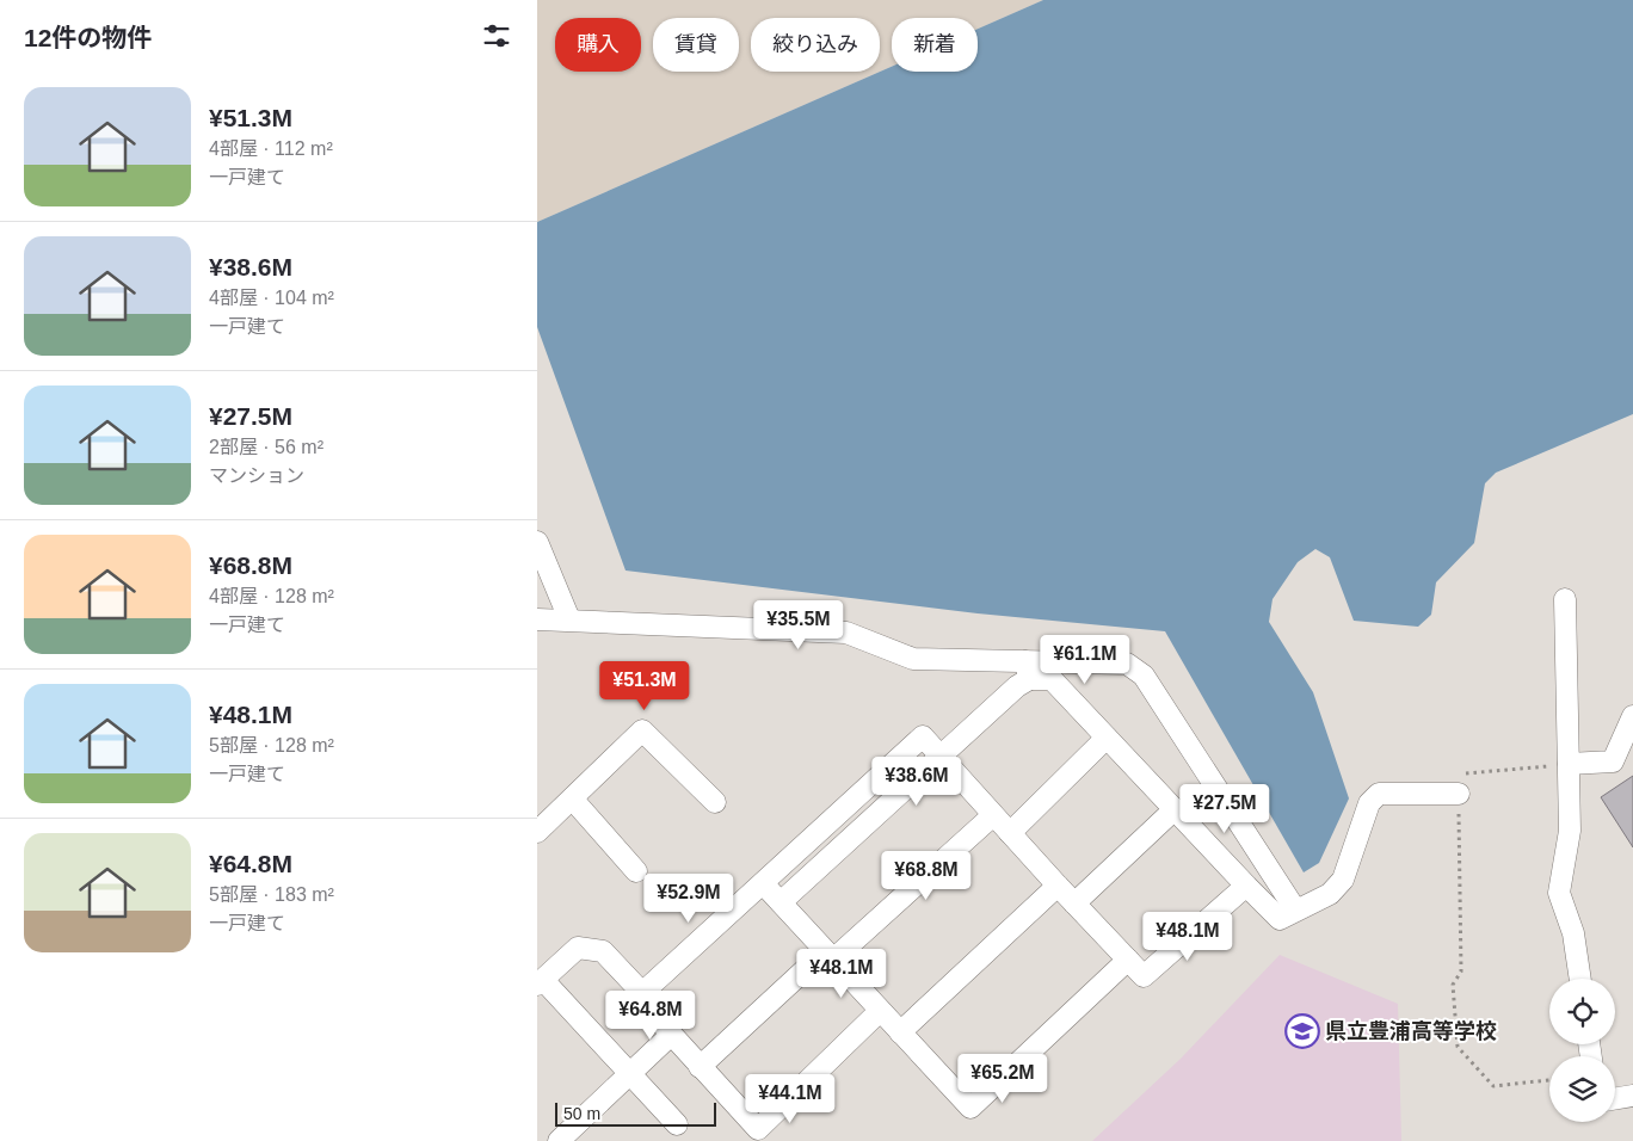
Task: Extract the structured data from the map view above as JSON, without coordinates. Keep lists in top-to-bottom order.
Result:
{
  "places": {
    "school or university": ["県立豊浦高等学校"]
  },
  "scale_bar": "50 m",
  "page": {
    "heading": "12件の物件",
    "chip": [
      "購入",
      "賃貸",
      "絞り込み",
      "新着"
    ],
    "list": [
      {
        "name": "¥51.3M",
        "note": "4部屋 · 112 m² · 一戸建て"
      },
      {
        "name": "¥38.6M",
        "note": "4部屋 · 104 m² · 一戸建て"
      },
      {
        "name": "¥27.5M",
        "note": "2部屋 · 56 m² · マンション"
      },
      {
        "name": "¥68.8M",
        "note": "4部屋 · 128 m² · 一戸建て"
      },
      {
        "name": "¥48.1M",
        "note": "5部屋 · 128 m² · 一戸建て"
      },
      {
        "name": "¥64.8M",
        "note": "5部屋 · 183 m² · 一戸建て"
      }
    ],
    "price": [
      "¥35.5M",
      "¥61.1M",
      "¥51.3M",
      "¥38.6M",
      "¥27.5M",
      "¥68.8M",
      "¥52.9M",
      "¥48.1M",
      "¥48.1M",
      "¥64.8M",
      "¥65.2M",
      "¥44.1M"
    ],
    "scale": "50 m"
  }
}
